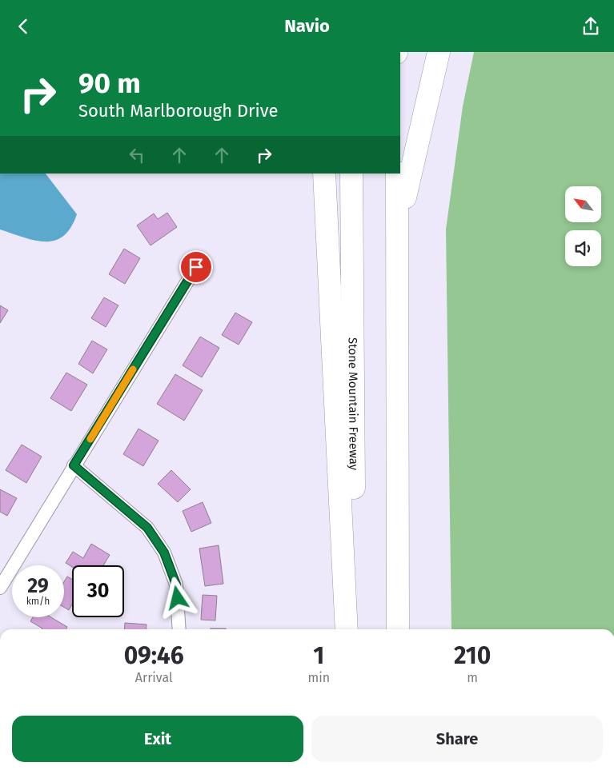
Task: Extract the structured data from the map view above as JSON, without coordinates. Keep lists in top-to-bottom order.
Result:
{
  "streets": {
    "highway": ["Stone Mountain Freeway"]
  },
  "north": "top left",
  "page": {
    "header": "Navio",
    "turn": ["90 m", "South Marlborough Drive"],
    "speed": "29 km/h",
    "limit": "30",
    "eta": [
      "09:46",
      "Arrival",
      "1",
      "min",
      "210",
      "m"
    ],
    "buttons": ["Exit", "Share"]
  }
}
